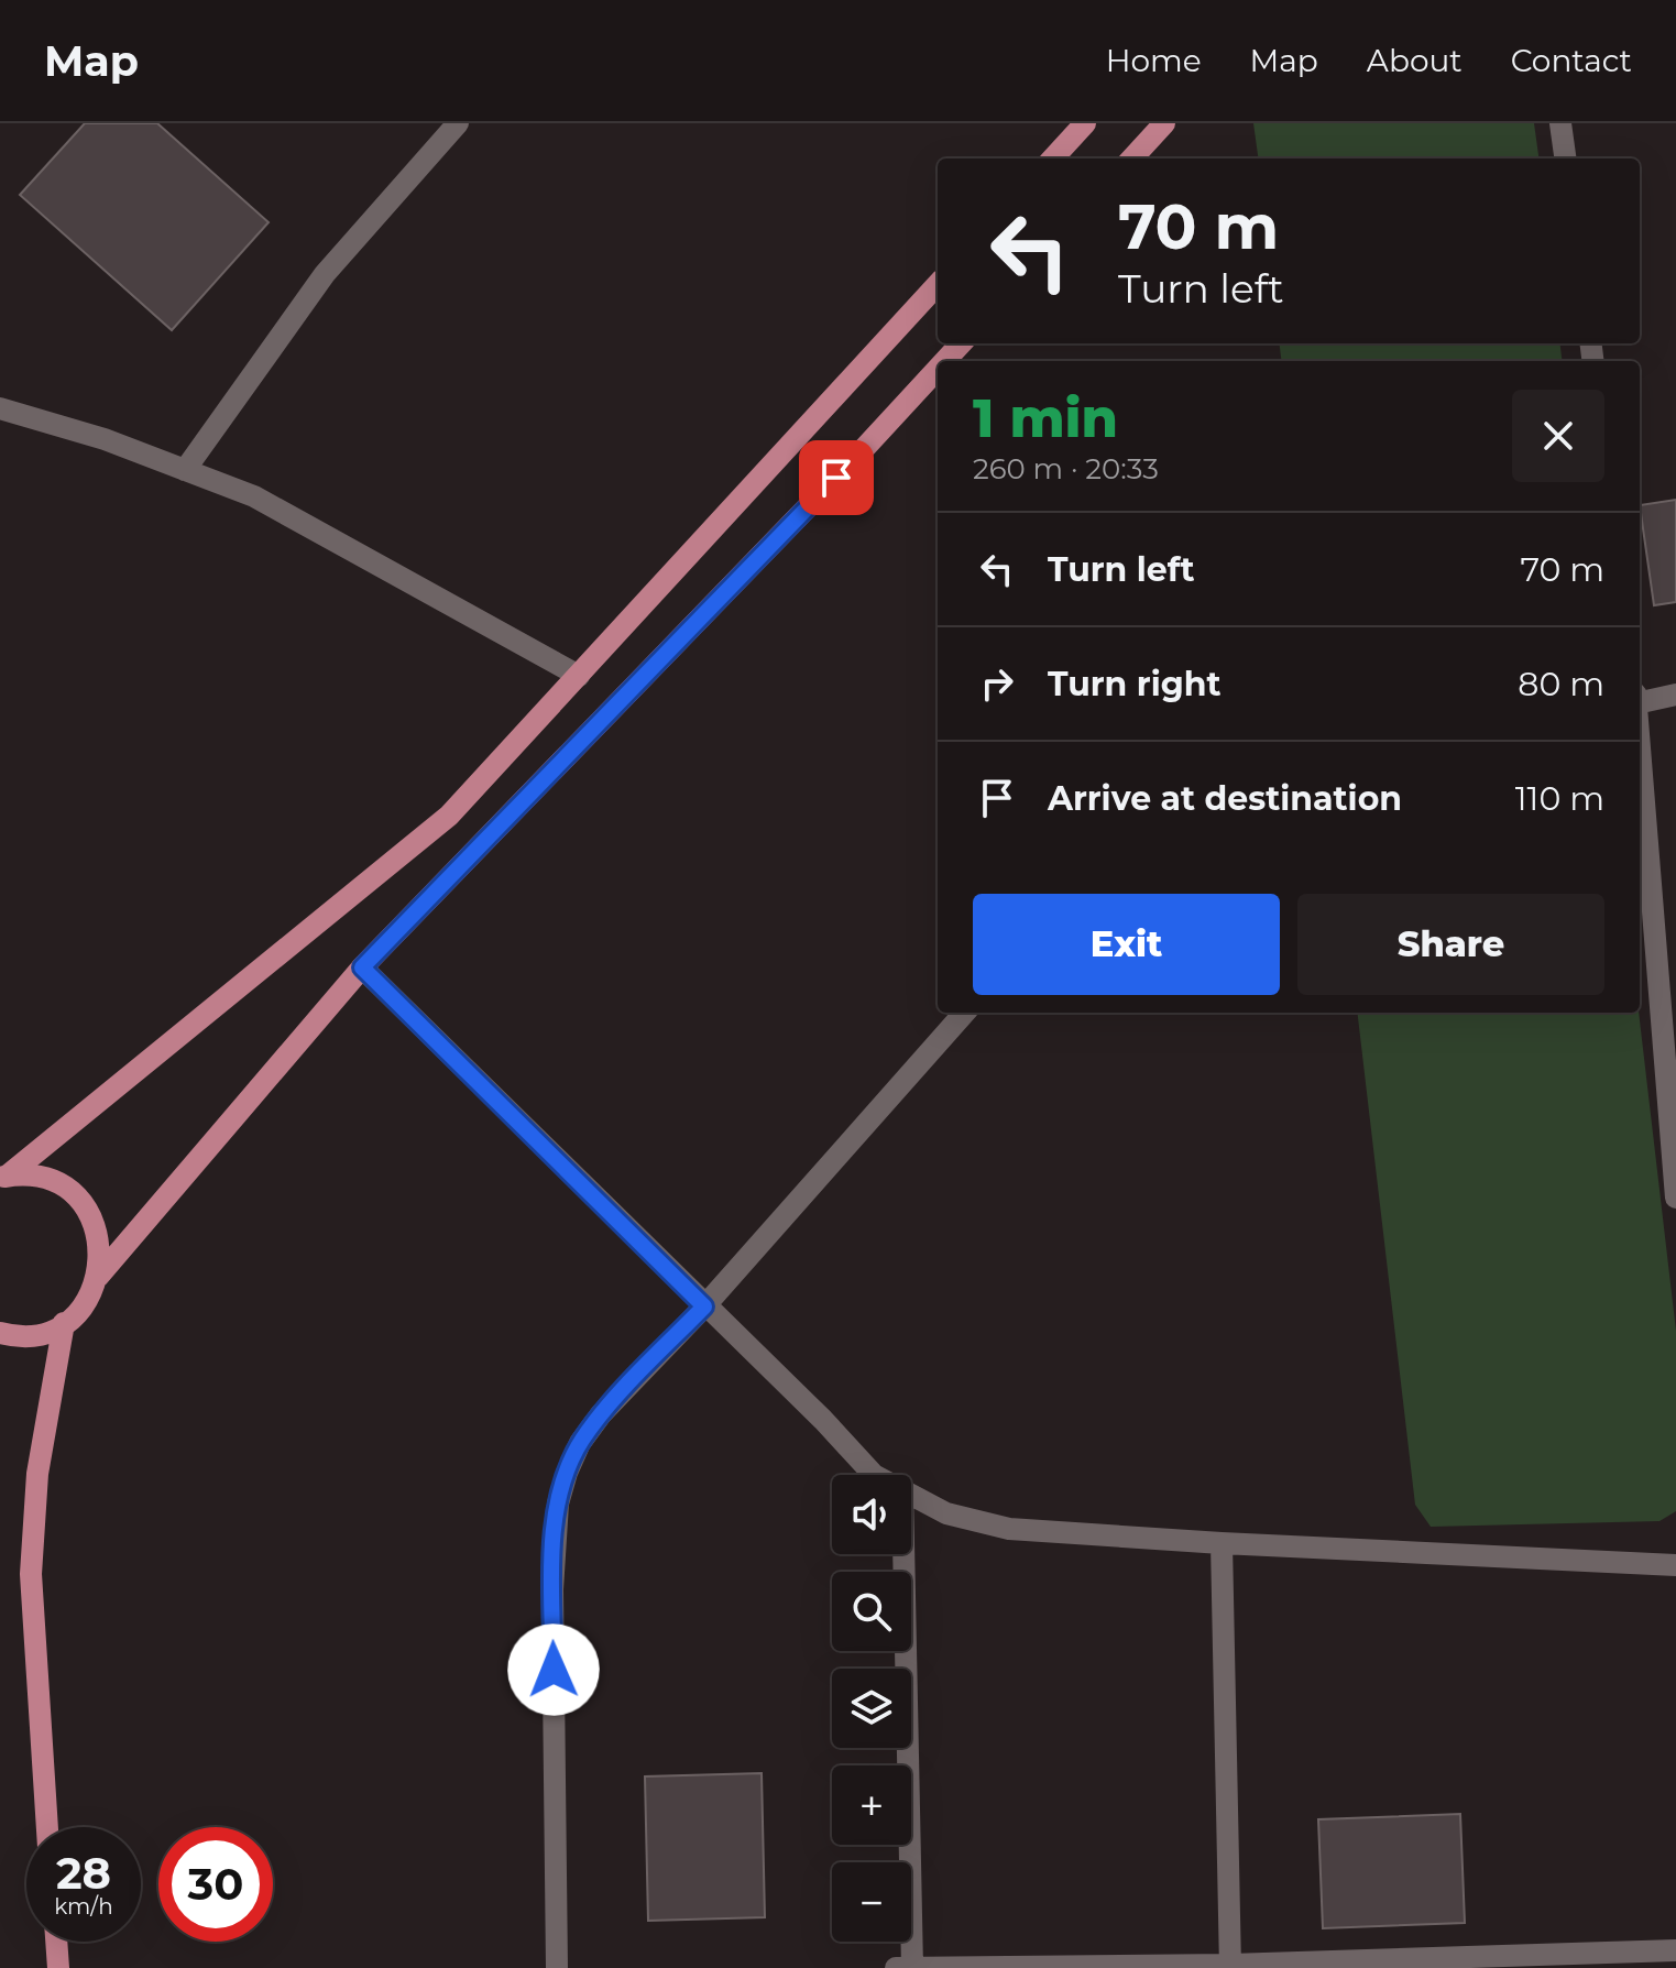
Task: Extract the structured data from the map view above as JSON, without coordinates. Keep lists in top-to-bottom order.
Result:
{
  "page": {
    "header": "Map",
    "nav": [
      "Home",
      "Map",
      "About",
      "Contact"
    ],
    "turn": ["70 m", "Turn left"],
    "heading": ["1 min", "260 m · 20:33"],
    "list": [
      {
        "name": "Turn left",
        "value": "70 m"
      },
      {
        "name": "Turn right",
        "value": "80 m"
      },
      {
        "name": "Arrive at destination",
        "value": "110 m"
      }
    ],
    "buttons": ["Exit", "Share"],
    "map_buttons": ["+", "−"],
    "speed": "28 km/h",
    "limit": "30"
  }
}
